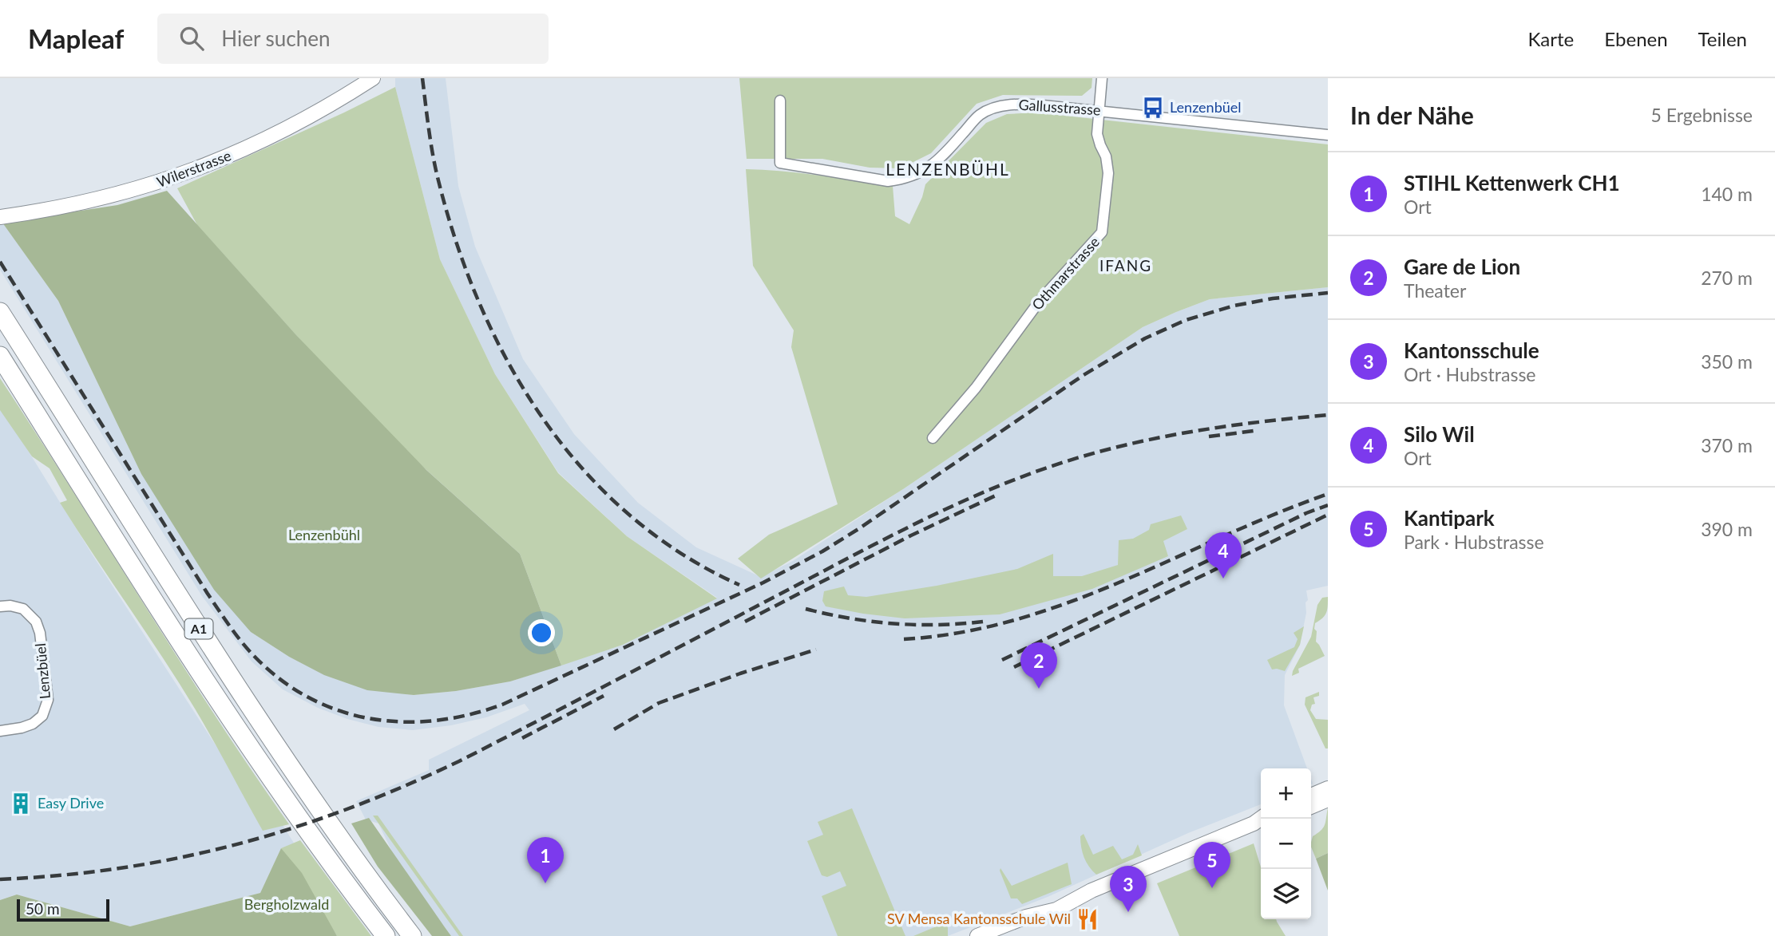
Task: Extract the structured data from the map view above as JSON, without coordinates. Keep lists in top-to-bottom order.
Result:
{
  "streets": {
    "highway": ["A1"],
    "main road": ["Wilerstrasse"],
    "street": ["Gallusstrasse", "Othmarstrasse", "Lenzbüel"]
  },
  "crossings": [
    ["Gallusstrasse", "Othmarstrasse"]
  ],
  "districts": ["LENZENBÜHL", "IFANG"],
  "parks": ["Lenzenbühl", "Bergholzwald"],
  "places": {
    "bus stop": ["Lenzenbüel"],
    "building": ["Easy Drive"],
    "restaurant": ["SV Mensa Kantonsschule Wil"]
  },
  "scale_bar": "50 m",
  "page": {
    "header": "Mapleaf",
    "search": "Hier suchen",
    "nav": ["Karte", "Ebenen", "Teilen"],
    "heading": ["In der Nähe", "5 Ergebnisse"],
    "list": [
      {
        "mark": "1",
        "name": "STIHL Kettenwerk CH1",
        "note": "Ort",
        "value": "140 m"
      },
      {
        "mark": "2",
        "name": "Gare de Lion",
        "note": "Theater",
        "value": "270 m"
      },
      {
        "mark": "3",
        "name": "Kantonsschule",
        "note": "Ort · Hubstrasse",
        "value": "350 m"
      },
      {
        "mark": "4",
        "name": "Silo Wil",
        "note": "Ort",
        "value": "370 m"
      },
      {
        "mark": "5",
        "name": "Kantipark",
        "note": "Park · Hubstrasse",
        "value": "390 m"
      }
    ],
    "pins": [
      "4",
      "2",
      "1",
      "5",
      "3"
    ],
    "map_buttons": ["+", "−"],
    "scale": "50 m"
  }
}
